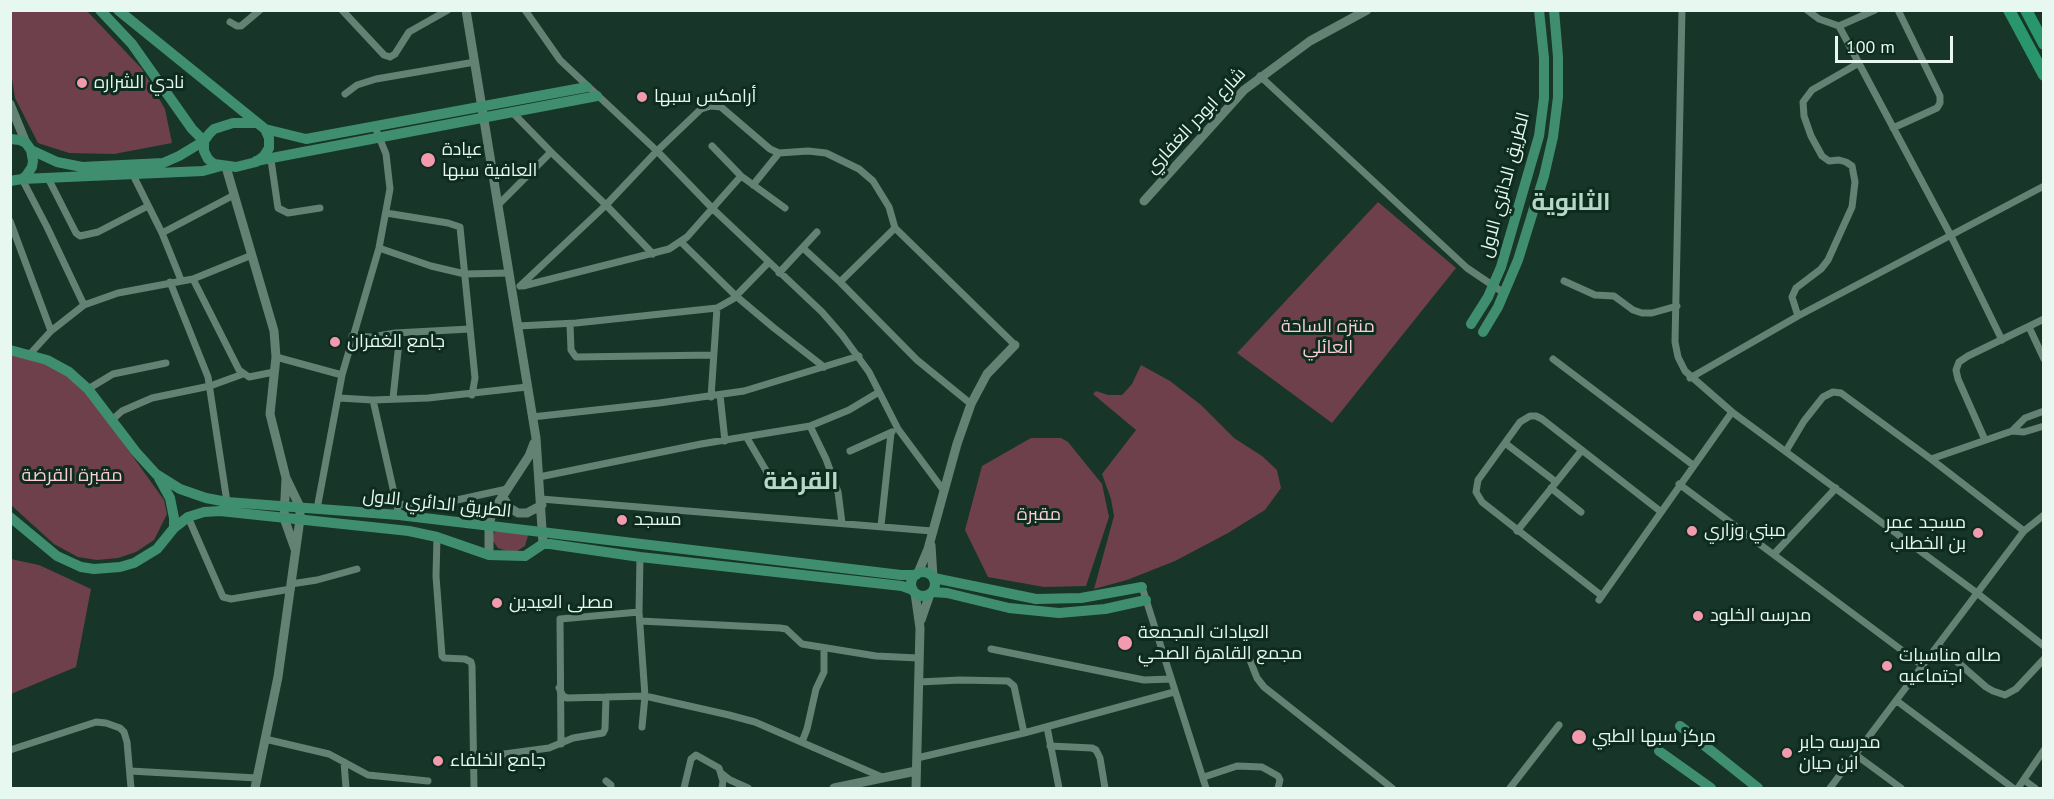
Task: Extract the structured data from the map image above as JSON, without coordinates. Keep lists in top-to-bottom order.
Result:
{
  "streets": {
    "main road": ["الطريق الدائري الاول"],
    "street": ["شارع ابودر الغفاري"]
  },
  "districts": ["الثانوية", "القرضة"],
  "parks": ["منتزه الساحة العائلي", "مقبرة القرضة", "مقبرة"],
  "places": [
    "نادي الشراره",
    "أرامكس سبها",
    "عيادة العافية سبها",
    "جامع الغفران",
    "مسجد",
    "مبني وزاري",
    "مسجد عمر بن الخطاب",
    "مصلى العيدين",
    "مدرسه الخلود",
    "العيادات المجمعة مجمع القاهرة الصحي",
    "صاله مناسبات اجتماعيه",
    "مركز سبها الطبي",
    "مدرسه جابر ابن حيان",
    "جامع الخلفاء"
  ],
  "scale_bar": "100 m"
}
